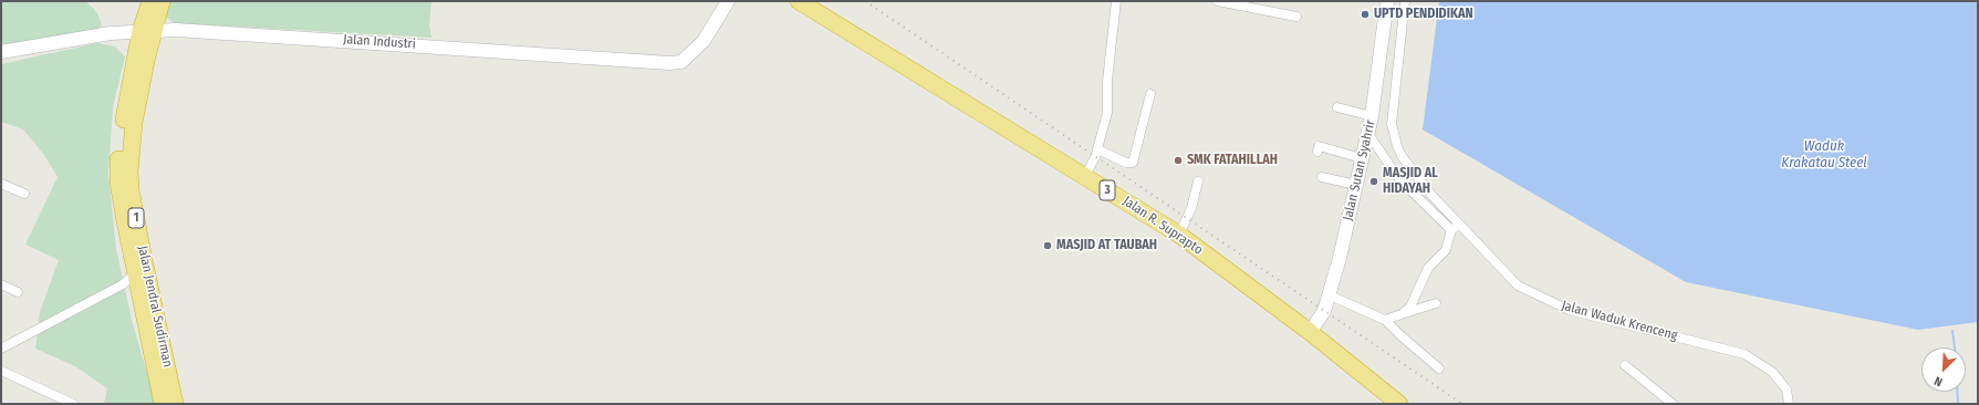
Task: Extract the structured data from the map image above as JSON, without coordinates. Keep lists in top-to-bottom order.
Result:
{
  "streets": {
    "highway": [
      "3",
      "1",
      "Jalan R. Suprapto",
      "Jalan Jendral Sudirman"
    ],
    "street": ["Jalan Industri", "Jalan Sutan Syahrir", "Jalan Waduk Krenceng"]
  },
  "crossings": [
    ["Jalan Industri", "Jalan Jendral Sudirman"],
    ["Jalan Sutan Syahrir", "Jalan R. Suprapto"]
  ],
  "water": ["Waduk Krakatau Steel"],
  "places": [
    "UPTD PENDIDIKAN",
    "SMK FATAHILLAH",
    "MASJID AL HIDAYAH",
    "MASJID AT TAUBAH"
  ],
  "north": "bottom left"
}
